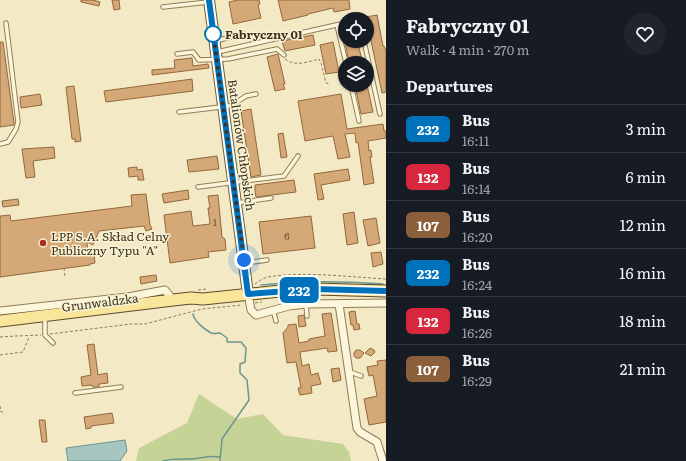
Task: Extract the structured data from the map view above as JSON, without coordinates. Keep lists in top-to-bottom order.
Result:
{
  "streets": {
    "main road": ["Grunwaldzka"],
    "street": ["Batalionów Chłopskich"]
  },
  "crossings": [
    ["Batalionów Chłopskich", "Grunwaldzka"]
  ],
  "places": ["Fabryczny 01", "LPP S.A. Skład Celny Publiczny Typu \"A\""],
  "lines": ["bus line 232"],
  "house_numbers": ["1", "6"],
  "page": {
    "on_map": "232",
    "heading": [
      ["Fabryczny 01", "Walk · 4 min · 270 m"],
      "Departures"
    ],
    "list": [
      {
        "mark": "232",
        "name": "Bus",
        "note": "16:11",
        "value": "3 min"
      },
      {
        "mark": "132",
        "name": "Bus",
        "note": "16:14",
        "value": "6 min"
      },
      {
        "mark": "107",
        "name": "Bus",
        "note": "16:20",
        "value": "12 min"
      },
      {
        "mark": "232",
        "name": "Bus",
        "note": "16:24",
        "value": "16 min"
      },
      {
        "mark": "132",
        "name": "Bus",
        "note": "16:26",
        "value": "18 min"
      },
      {
        "mark": "107",
        "name": "Bus",
        "note": "16:29",
        "value": "21 min"
      }
    ]
  }
}
